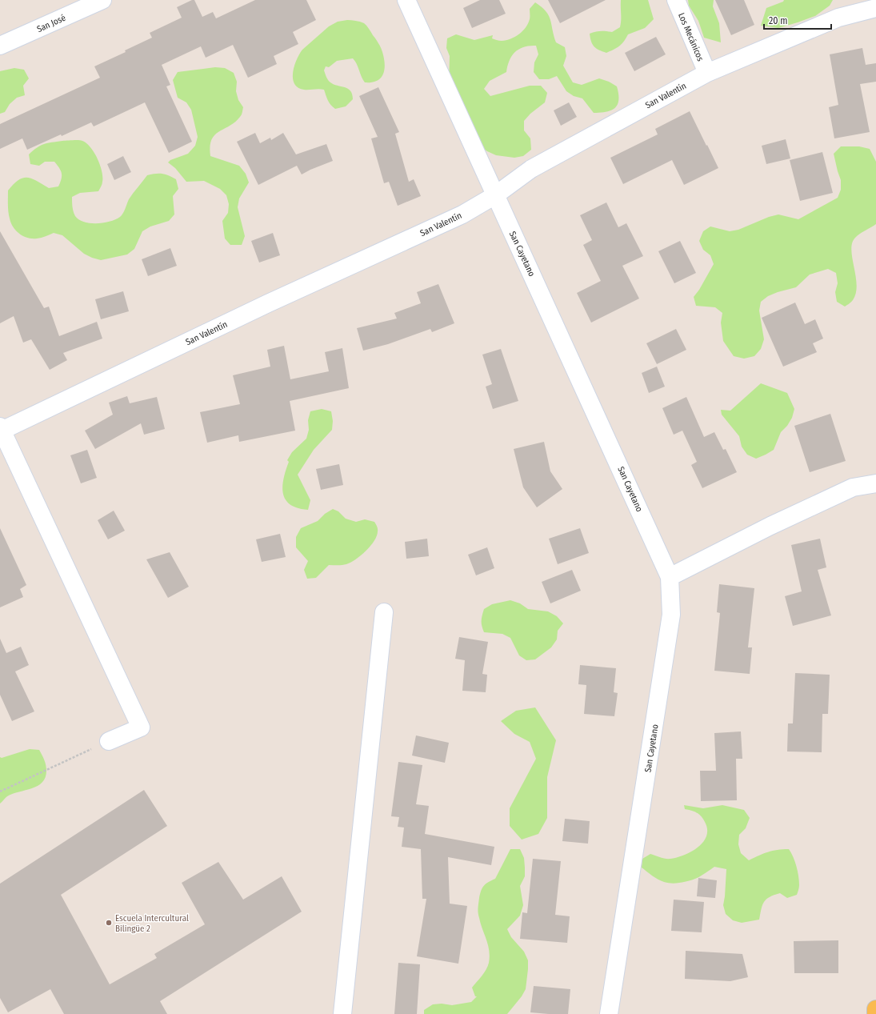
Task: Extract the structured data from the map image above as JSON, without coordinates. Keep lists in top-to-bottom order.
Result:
{
  "streets": {
    "street": [
      "San José",
      "Los Mecánicos",
      "San Valentín",
      "San Cayetano"
    ]
  },
  "crossings": [
    ["Los Mecánicos", "San Valentín"],
    ["San Valentín", "San Cayetano"]
  ],
  "places": ["Escuela Intercultural Bilingüe 2"],
  "scale_bar": "20 m"
}
